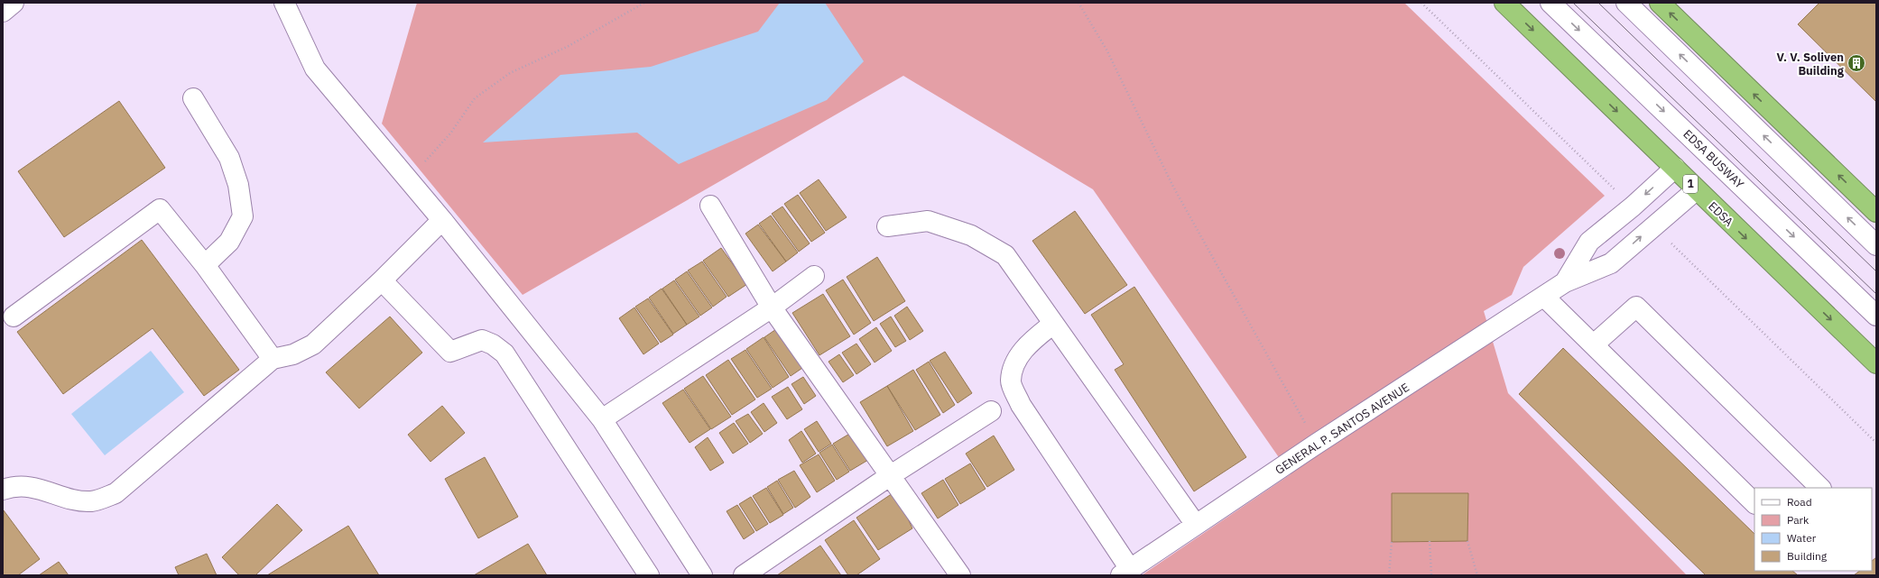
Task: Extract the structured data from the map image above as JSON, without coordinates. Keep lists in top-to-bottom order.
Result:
{
  "streets": {
    "highway": ["1", "EDSA"],
    "street": ["EDSA BUSWAY", "GENERAL P. SANTOS AVENUE"]
  },
  "crossings": [
    ["EDSA", "GENERAL P. SANTOS AVENUE"]
  ],
  "places": {
    "building": ["V. V. Soliven Building"]
  },
  "legend": [
    "Road",
    "Park",
    "Water",
    "Building"
  ]
}
